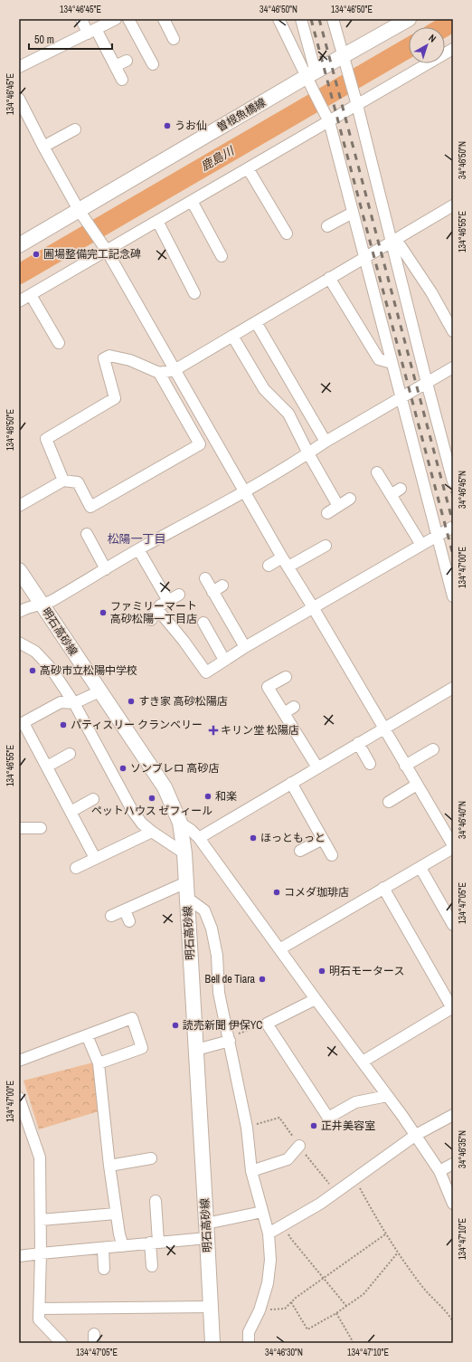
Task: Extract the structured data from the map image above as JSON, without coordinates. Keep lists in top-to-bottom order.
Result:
{
  "streets": {
    "main road": ["曽根魚橋線", "明石高砂線"]
  },
  "districts": ["松陽一丁目"],
  "water": ["鹿島川"],
  "places": {
    "other": [
      "うお仙",
      "圃場整備完工記念碑",
      "ファミリーマート 高砂松陽一丁目店",
      "高砂市立松陽中学校",
      "すき家 高砂松陽店",
      "パティスリー クランベリー",
      "ソンブレロ 高砂店",
      "和楽",
      "ペットハウス ゼフィール",
      "ほっともっと",
      "コメダ珈琲店",
      "明石モータース",
      "Bell de Tiara",
      "読売新聞 伊保YC",
      "正井美容室"
    ],
    "health": ["キリン堂 松陽店"]
  },
  "scale_bar": "50 m",
  "north": "top right",
  "coordinates": [
    "134°46'45\"E",
    "34°46'50\"N",
    "134°46'50\"E",
    "134°46'55\"E",
    "34°46'45\"N",
    "134°47'00\"E",
    "34°46'40\"N",
    "134°47'05\"E",
    "34°46'35\"N",
    "134°47'10\"E",
    "34°46'30\"N"
  ]
}
